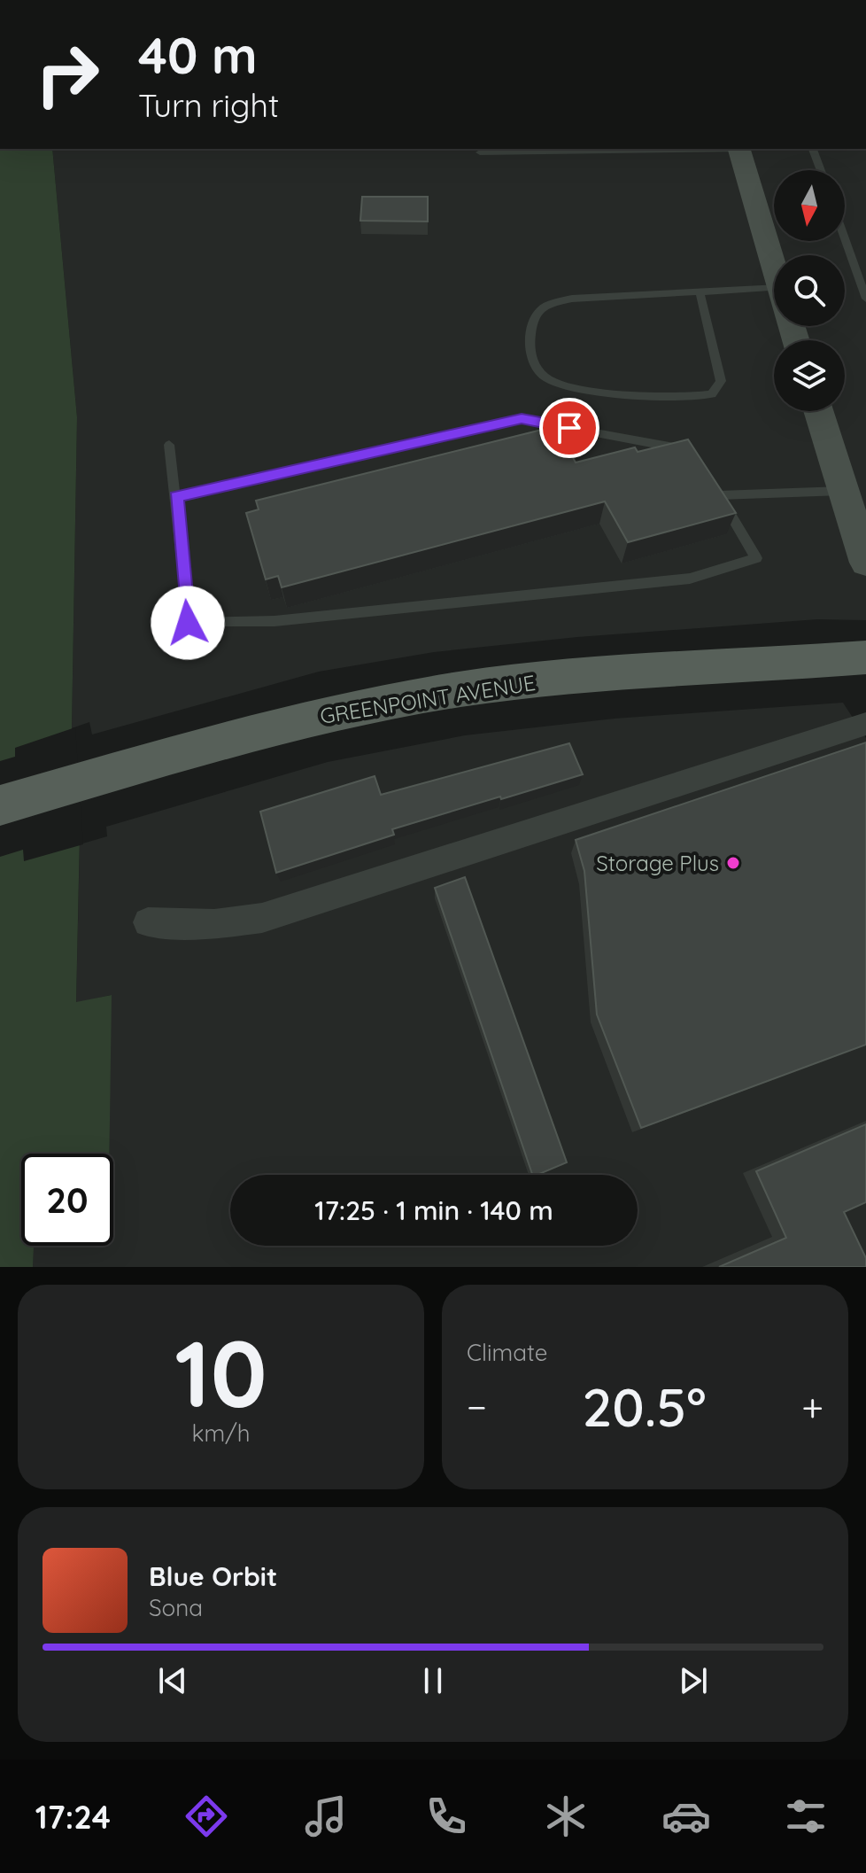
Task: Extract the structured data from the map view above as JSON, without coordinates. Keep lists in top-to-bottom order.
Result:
{
  "streets": {
    "main road": ["GREENPOINT AVENUE"]
  },
  "places": ["Storage Plus"],
  "north": "bottom",
  "page": {
    "turn": ["40 m", "Turn right"],
    "limit": "20",
    "trip": "17:25 · 1 min · 140 m",
    "tile": [
      ["10", "km/h"],
      "Climate"
    ],
    "heat": ["−", "20.5°", "+"],
    "song": ["Blue Orbit", "Sona"],
    "tabs": "17:24"
  }
}
